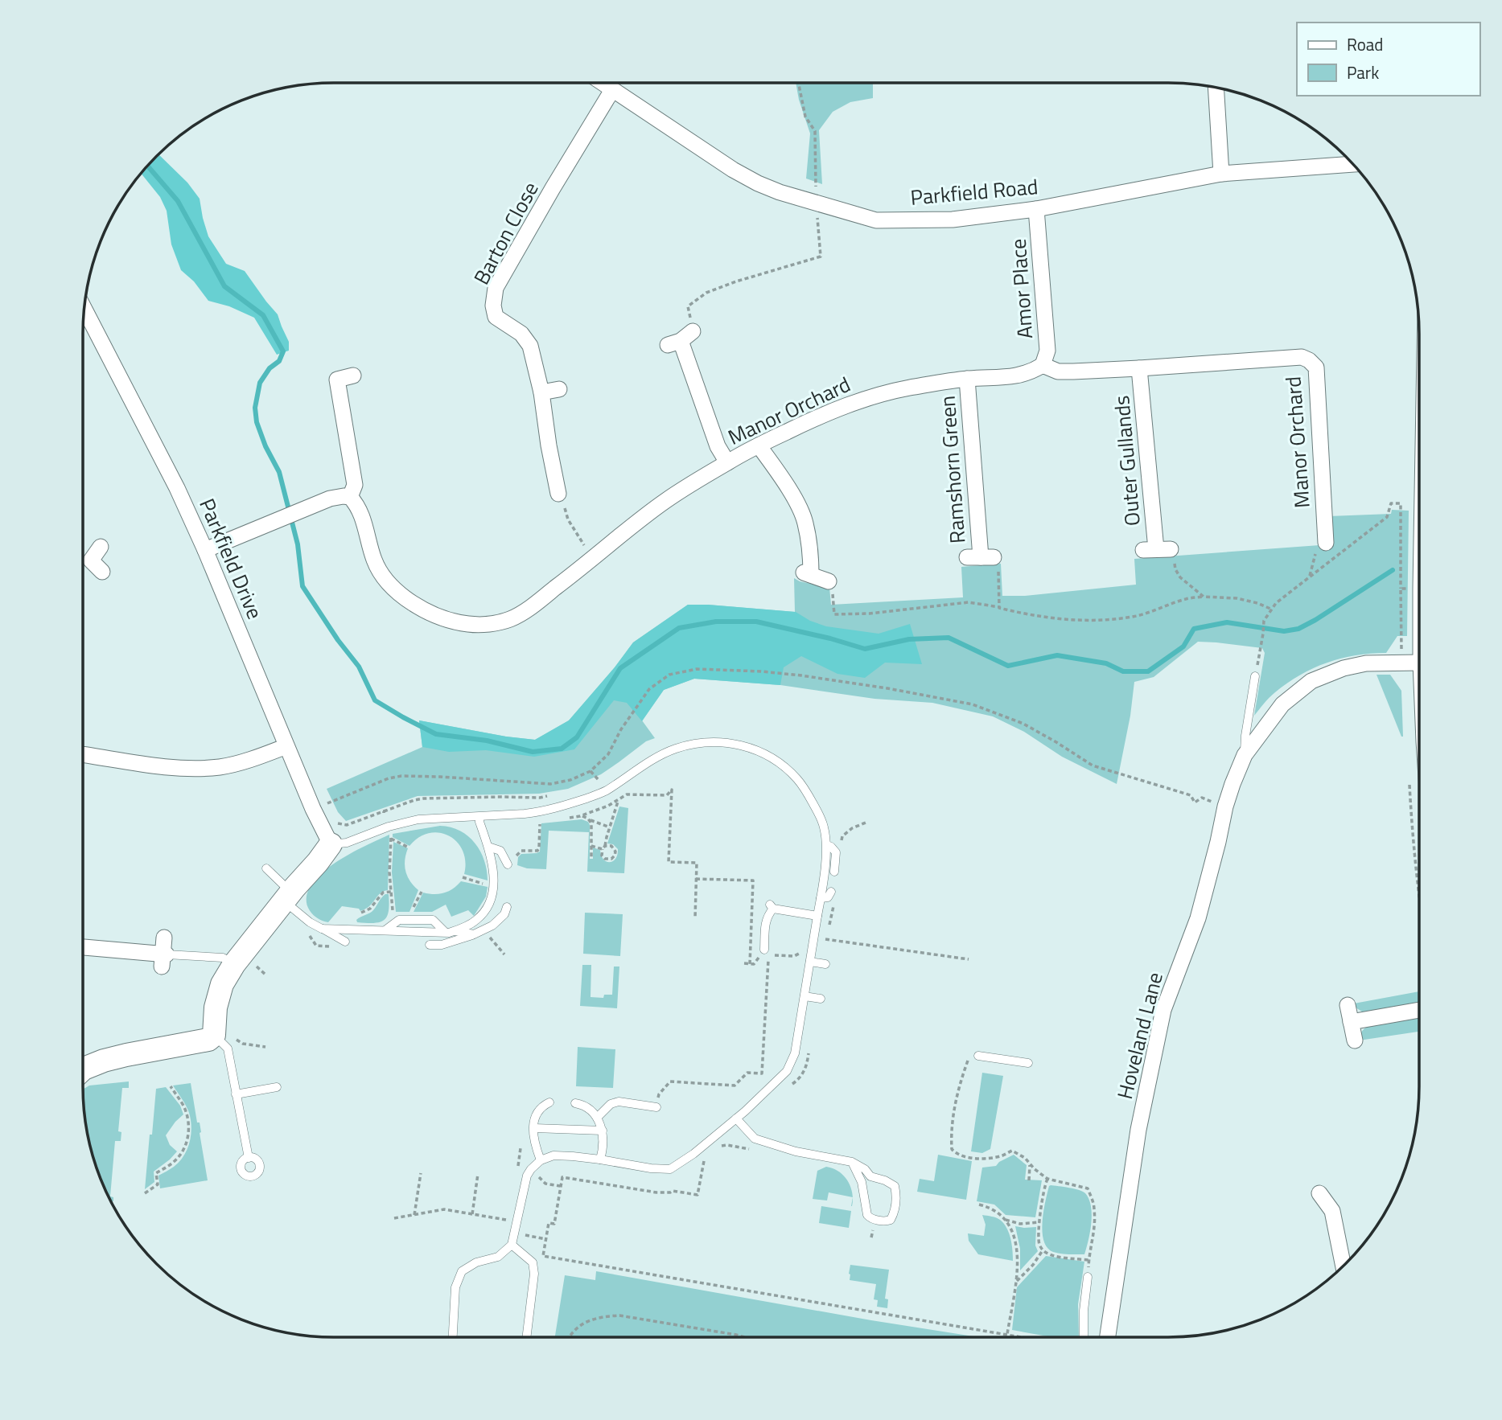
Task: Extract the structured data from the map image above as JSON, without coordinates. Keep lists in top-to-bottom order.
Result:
{
  "streets": {
    "street": [
      "Parkfield Road",
      "Barton Close",
      "Amor Place",
      "Manor Orchard",
      "Outer Gullands",
      "Ramshorn Green",
      "Parkfield Drive",
      "Hoveland Lane"
    ]
  },
  "crossings": [
    ["Parkfield Road", "Barton Close"],
    ["Parkfield Road", "Amor Place"],
    ["Amor Place", "Manor Orchard"],
    ["Manor Orchard", "Outer Gullands"],
    ["Manor Orchard", "Ramshorn Green"]
  ],
  "legend": ["Road", "Park"]
}
